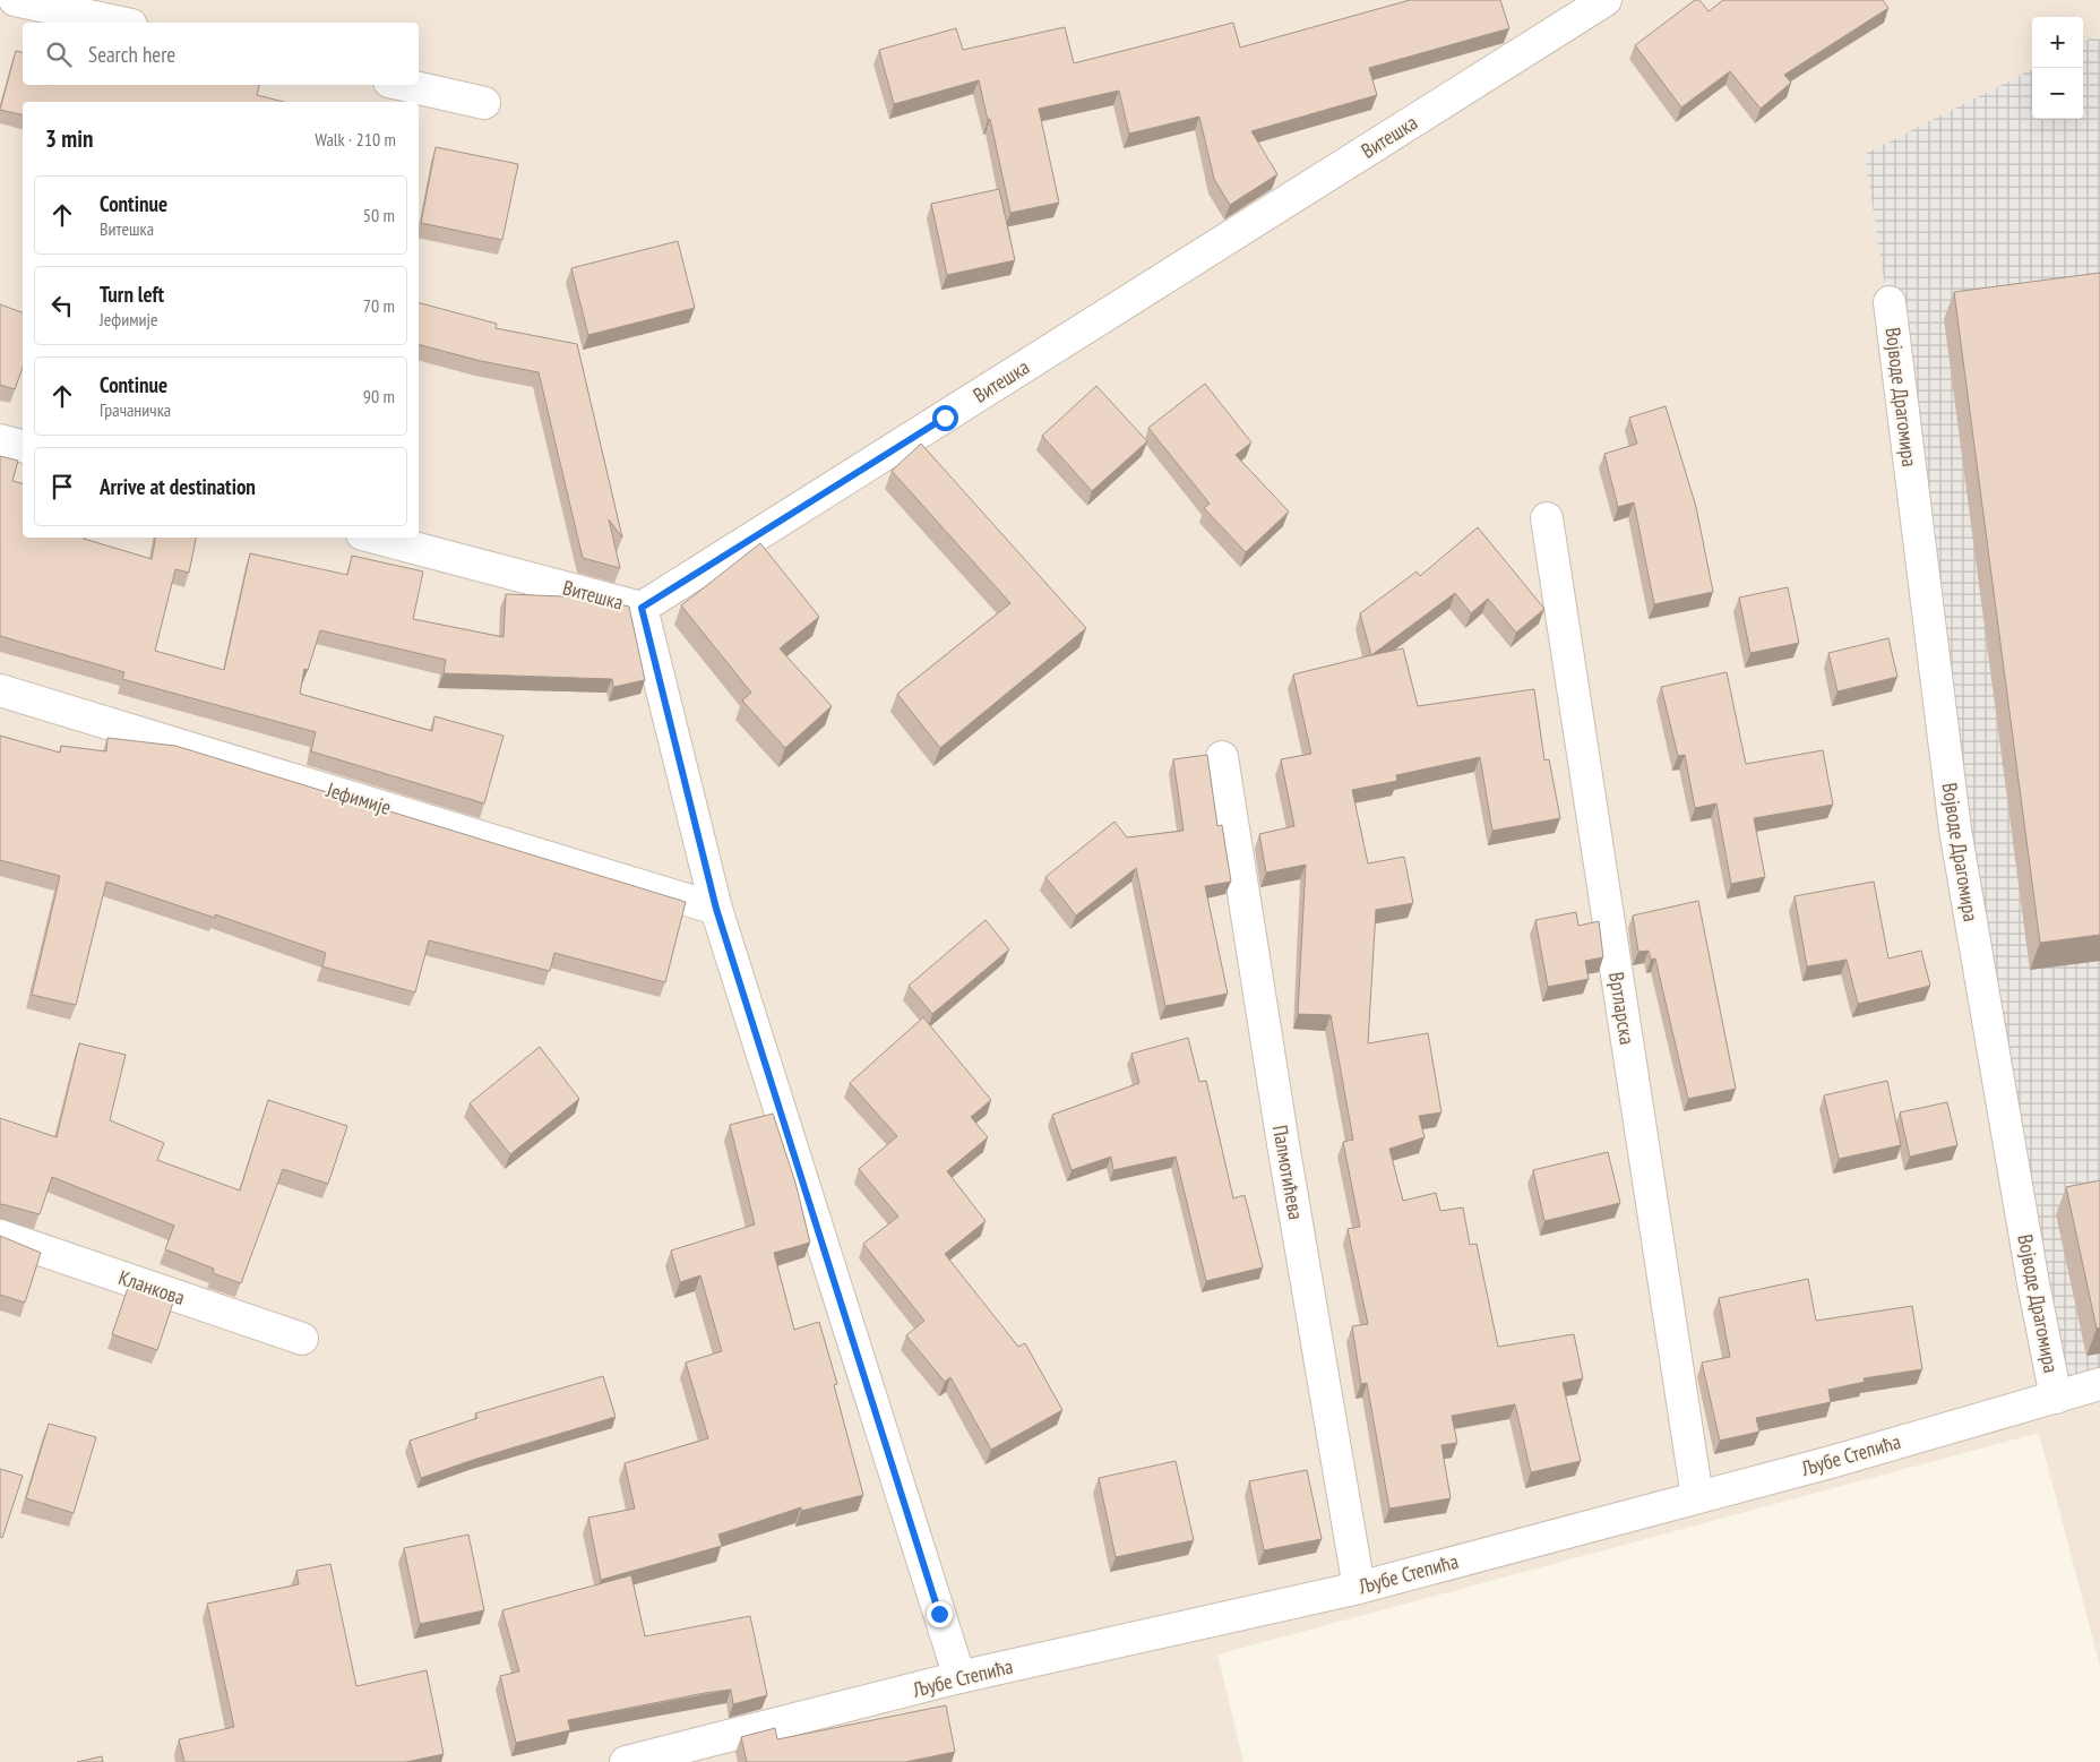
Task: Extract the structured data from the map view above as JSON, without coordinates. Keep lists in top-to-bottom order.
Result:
{
  "streets": {
    "street": [
      "Витешка",
      "Војводе Драгомира",
      "Јефимије",
      "Вртларска",
      "Палмотићева",
      "Кланкова",
      "Љубе Степића"
    ]
  },
  "crossings": [
    ["Војводе Драгомира", "Љубе Степића"],
    ["Вртларска", "Љубе Степића"],
    ["Палмотићева", "Љубе Степића"]
  ],
  "page": {
    "map_buttons": ["+", "−"],
    "search": "Search here",
    "heading": ["3 min", "Walk · 210 m"],
    "list": [
      ["Continue", "Витешка", "50 m"],
      ["Turn left", "Јефимије", "70 m"],
      ["Continue", "Грачаничка", "90 m"],
      "Arrive at destination"
    ]
  }
}
